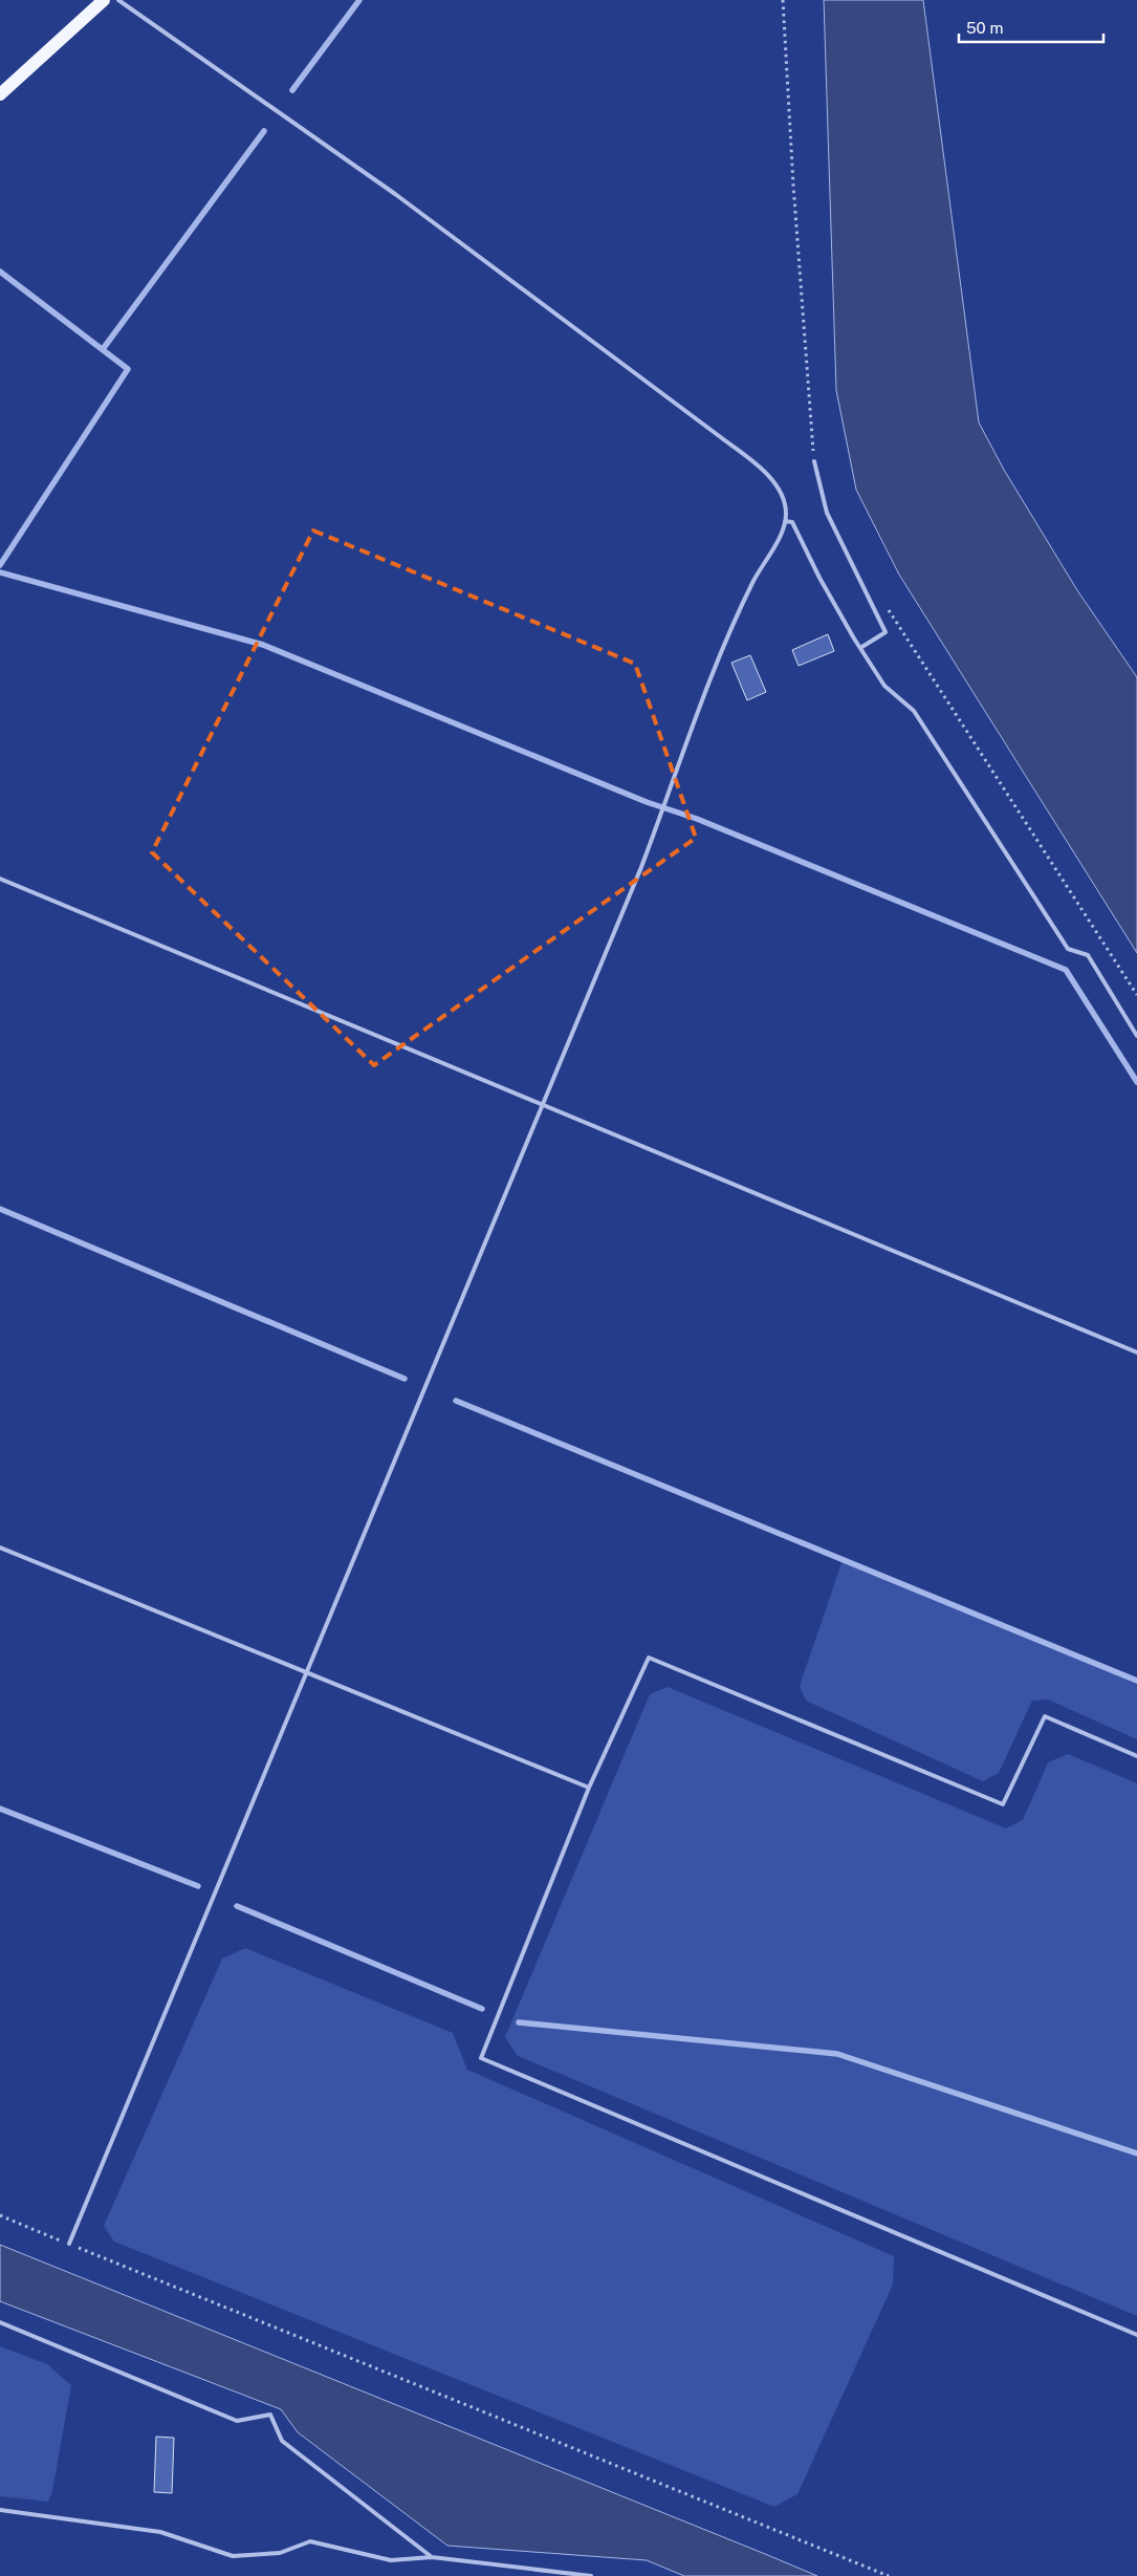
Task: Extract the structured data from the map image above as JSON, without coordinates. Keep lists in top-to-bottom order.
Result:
{
  "scale_bar": "50 m"
}
